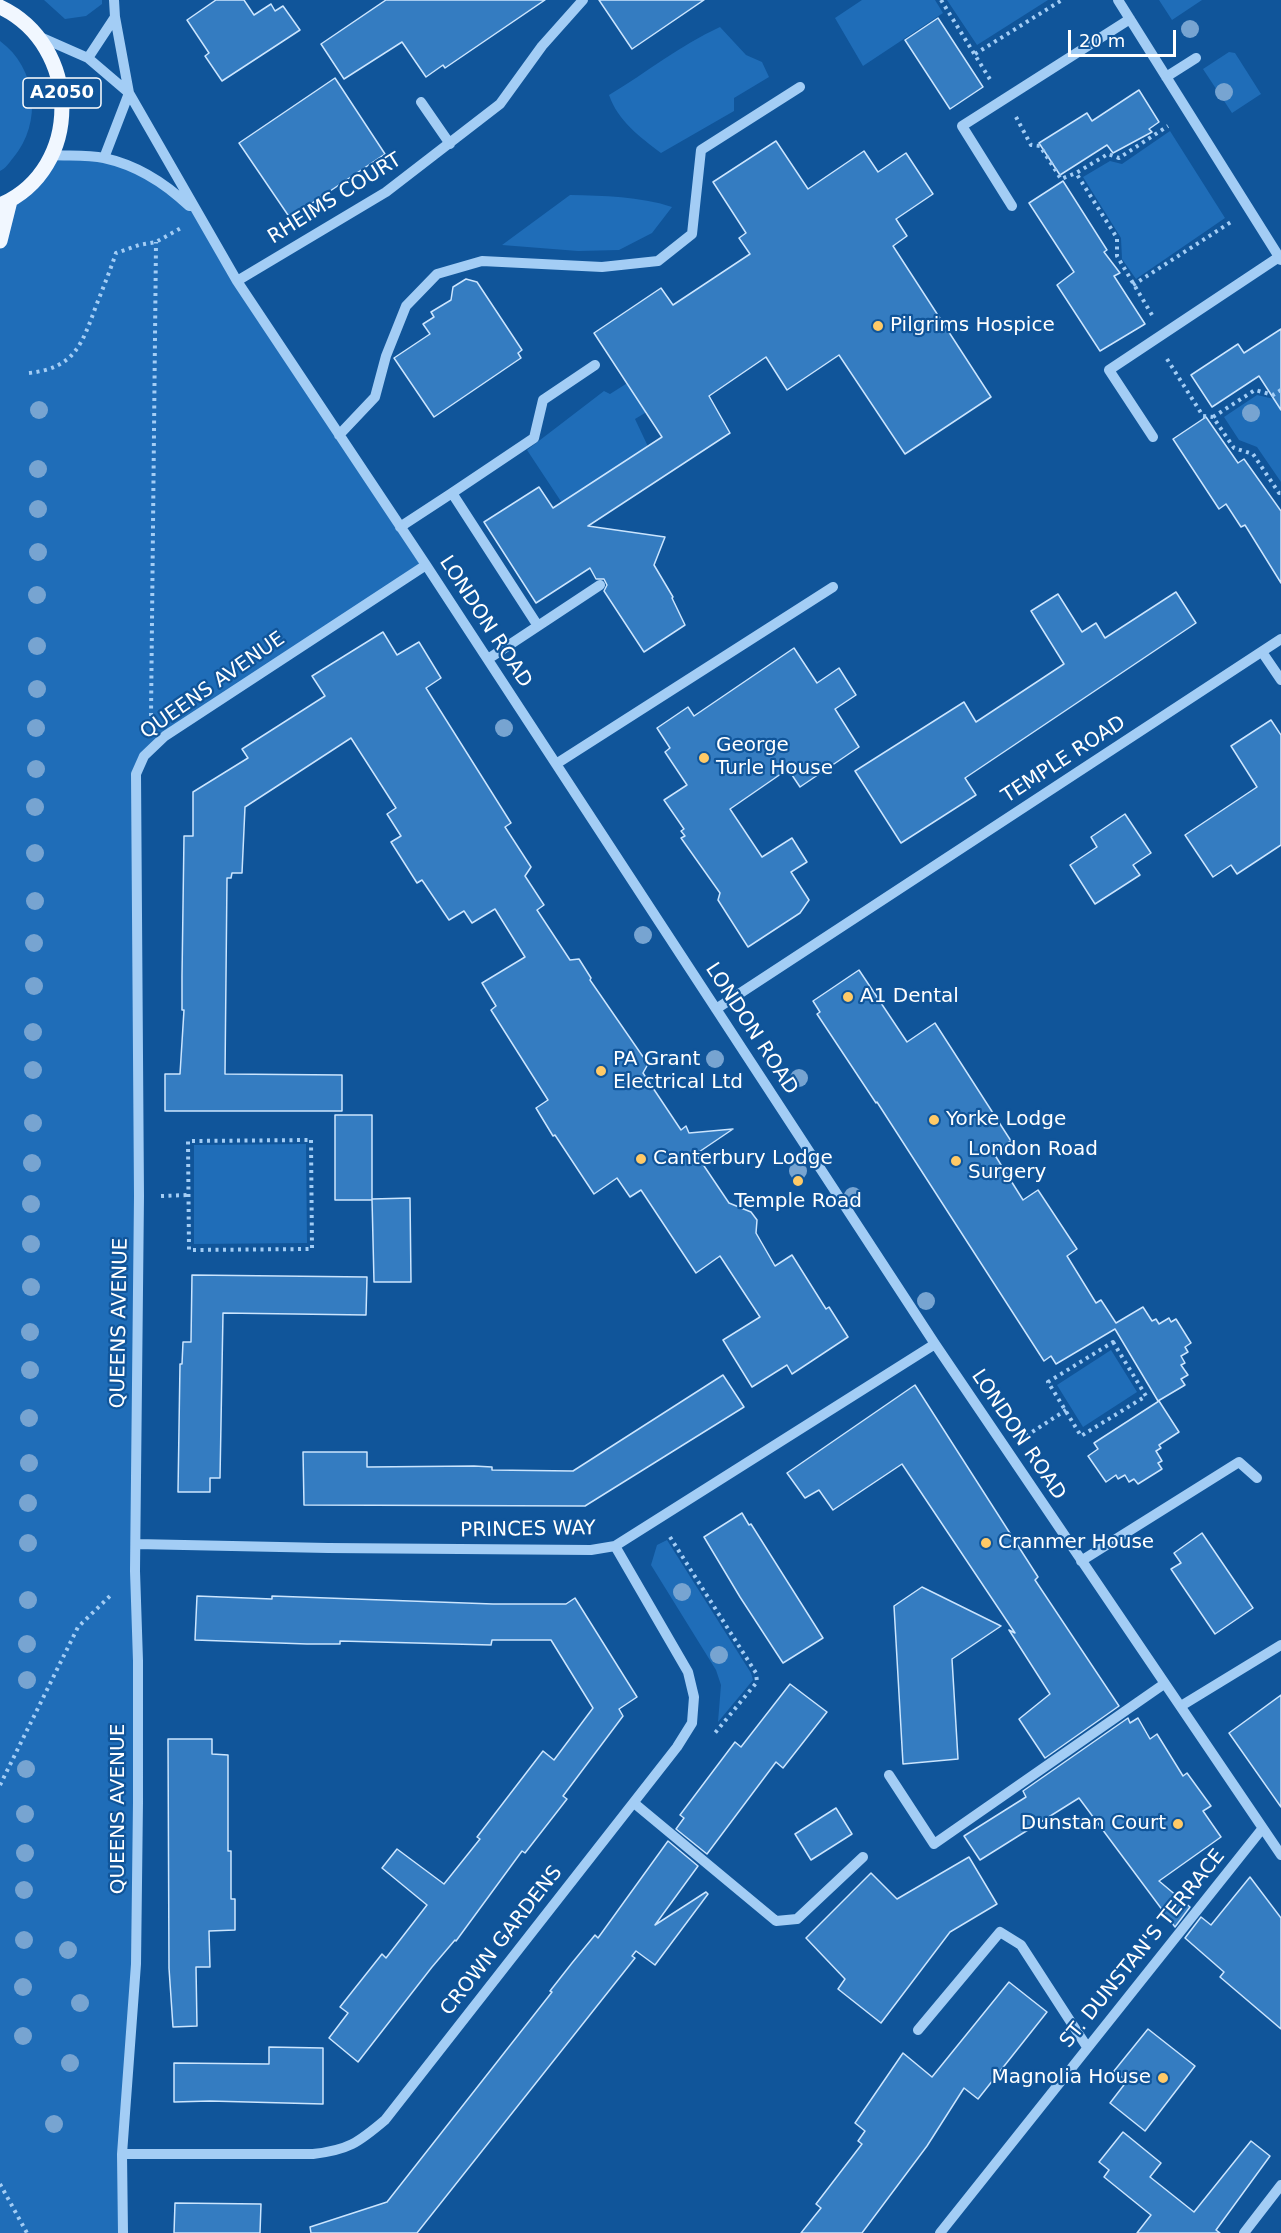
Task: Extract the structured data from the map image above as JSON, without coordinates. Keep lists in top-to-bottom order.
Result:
{
  "streets": {
    "main road": ["A2050"],
    "street": [
      "RHEIMS COURT",
      "LONDON ROAD",
      "QUEENS AVENUE",
      "TEMPLE ROAD",
      "PRINCES WAY",
      "CROWN GARDENS",
      "ST. DUNSTAN'S TERRACE"
    ]
  },
  "crossings": [
    ["A2050", "LONDON ROAD"],
    ["RHEIMS COURT", "LONDON ROAD"],
    ["LONDON ROAD", "QUEENS AVENUE"],
    ["LONDON ROAD", "TEMPLE ROAD"],
    ["LONDON ROAD", "PRINCES WAY"],
    ["LONDON ROAD", "ST. DUNSTAN'S TERRACE"],
    ["QUEENS AVENUE", "PRINCES WAY"],
    ["QUEENS AVENUE", "CROWN GARDENS"],
    ["PRINCES WAY", "CROWN GARDENS"]
  ],
  "places": [
    "Pilgrims Hospice",
    "George Turle House",
    "A1 Dental",
    "PA Grant Electrical Ltd",
    "Yorke Lodge",
    "Canterbury Lodge",
    "London Road Surgery",
    "Temple Road",
    "Cranmer House",
    "Dunstan Court",
    "Magnolia House"
  ],
  "scale_bar": "20 m"
}
